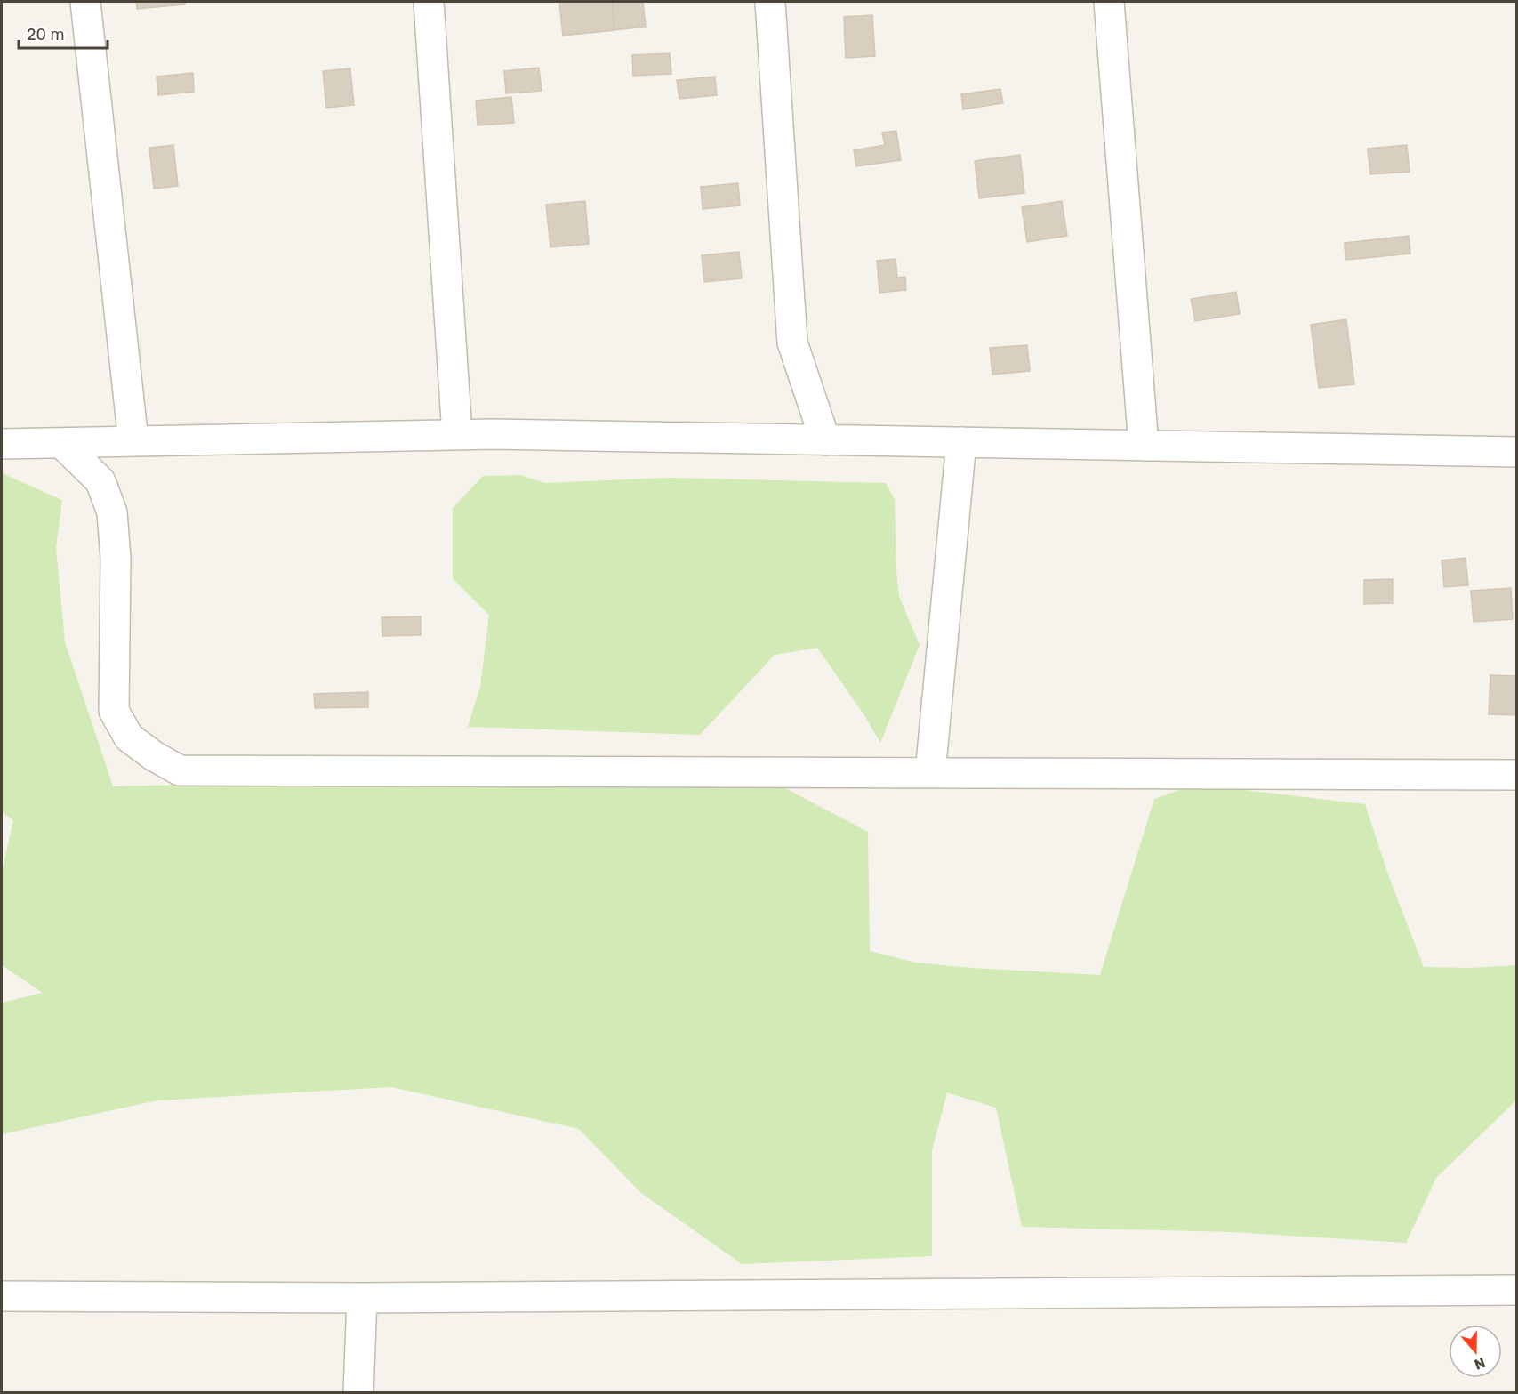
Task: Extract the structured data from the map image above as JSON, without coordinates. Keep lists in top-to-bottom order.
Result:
{
  "scale_bar": "20 m",
  "north": "bottom"
}
